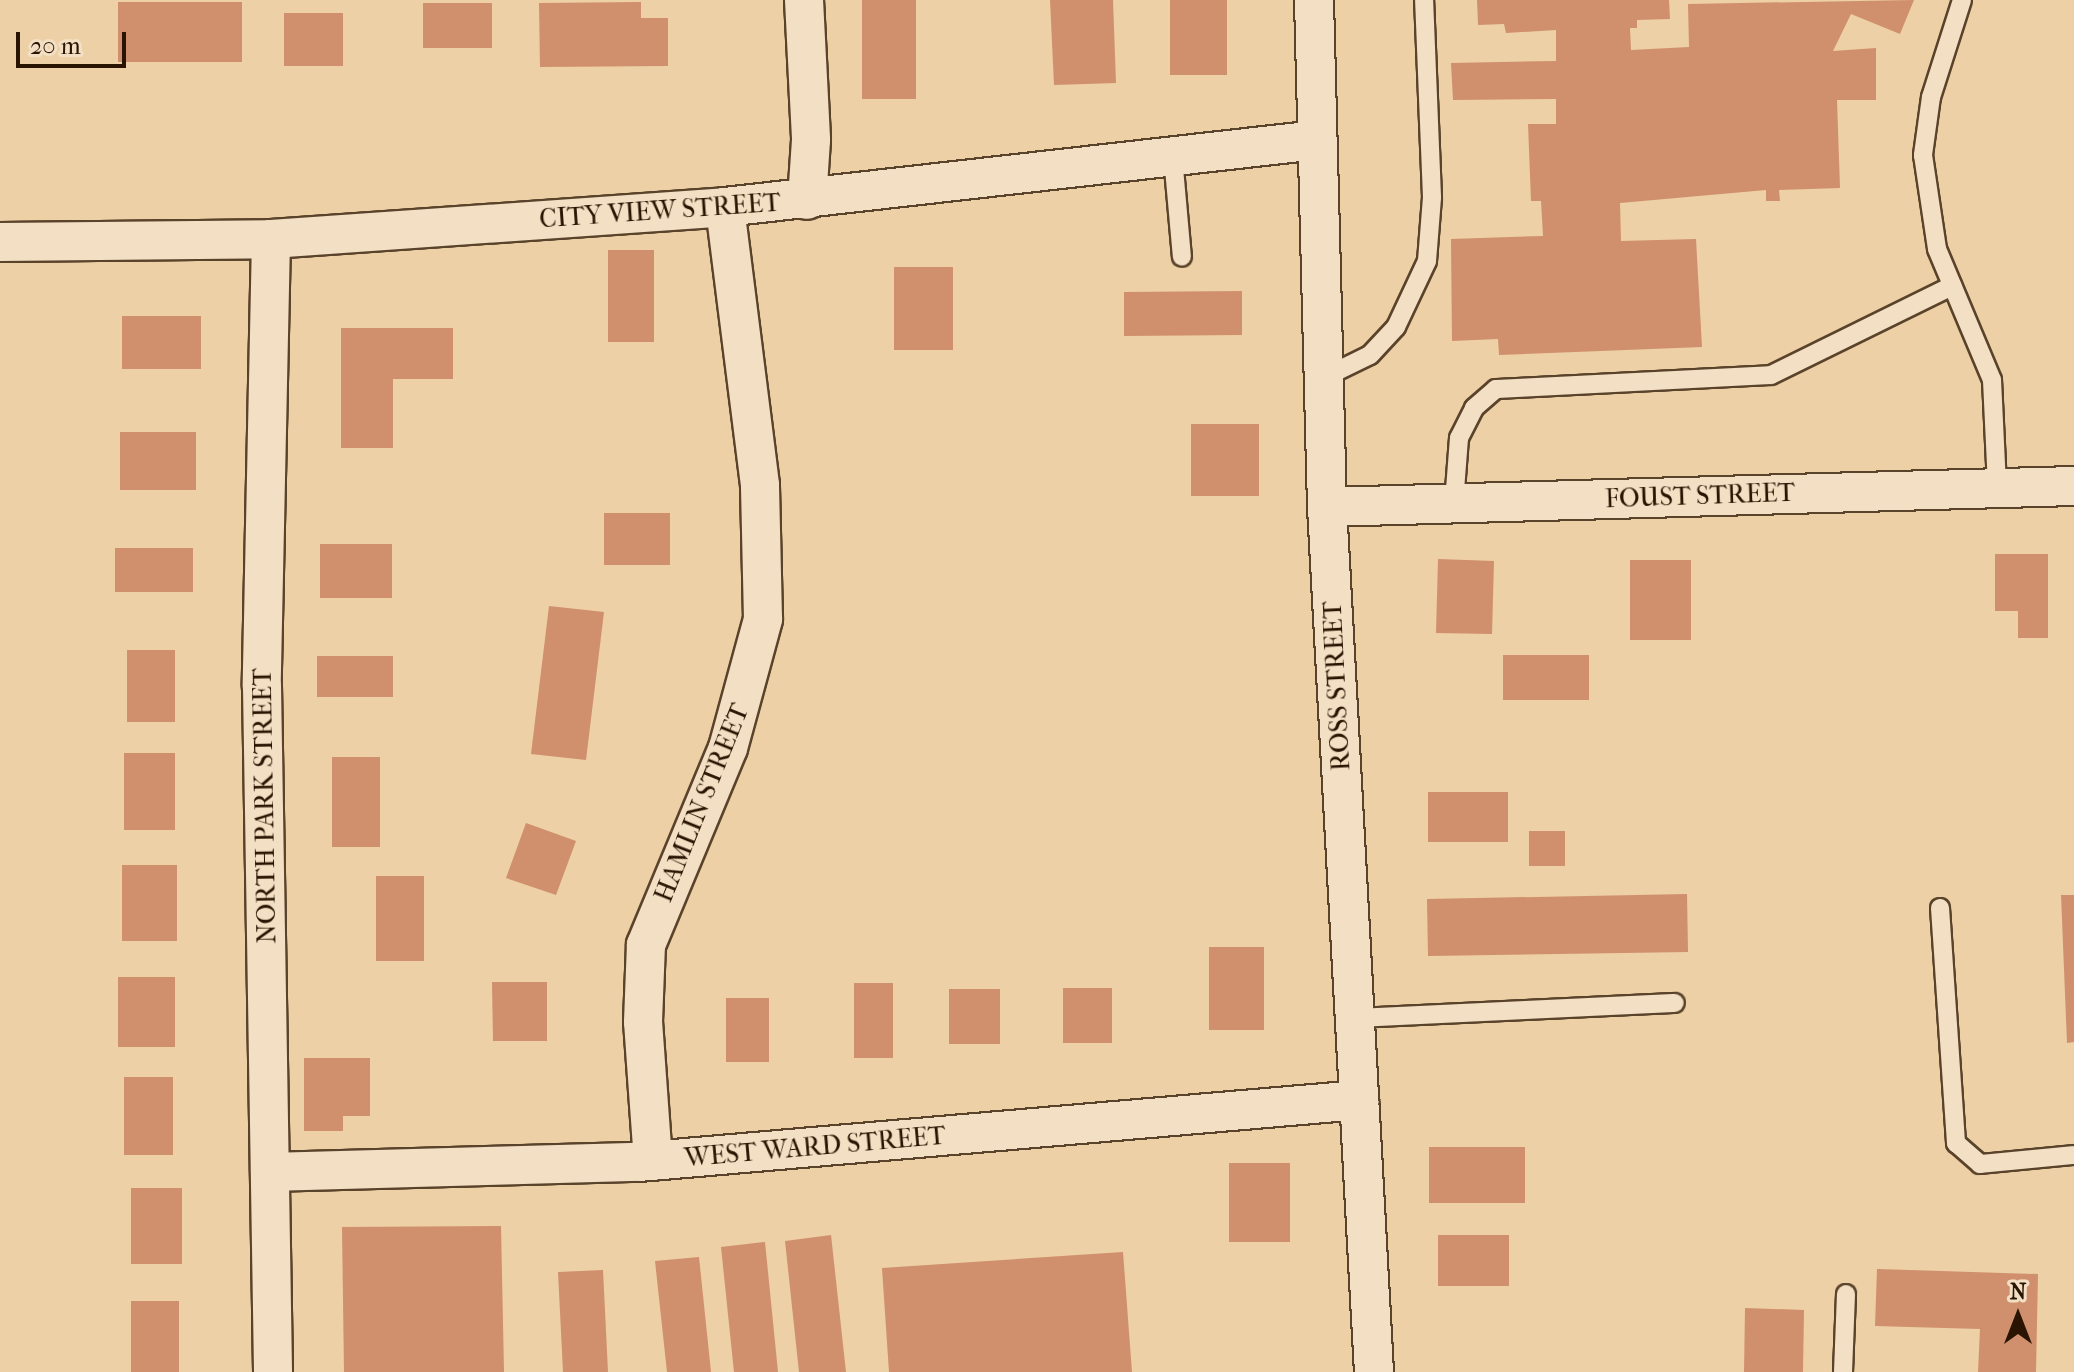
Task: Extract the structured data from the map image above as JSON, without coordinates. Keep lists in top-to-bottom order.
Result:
{
  "streets": {
    "street": [
      "CITY VIEW STREET",
      "FOUST STREET",
      "ROSS STREET",
      "HAMLIN STREET",
      "NORTH PARK STREET",
      "WEST WARD STREET"
    ]
  },
  "crossings": [
    ["CITY VIEW STREET", "ROSS STREET"],
    ["CITY VIEW STREET", "HAMLIN STREET"],
    ["CITY VIEW STREET", "NORTH PARK STREET"],
    ["FOUST STREET", "ROSS STREET"],
    ["ROSS STREET", "WEST WARD STREET"],
    ["HAMLIN STREET", "WEST WARD STREET"],
    ["NORTH PARK STREET", "WEST WARD STREET"]
  ],
  "scale_bar": "20 m",
  "north": "top"
}
